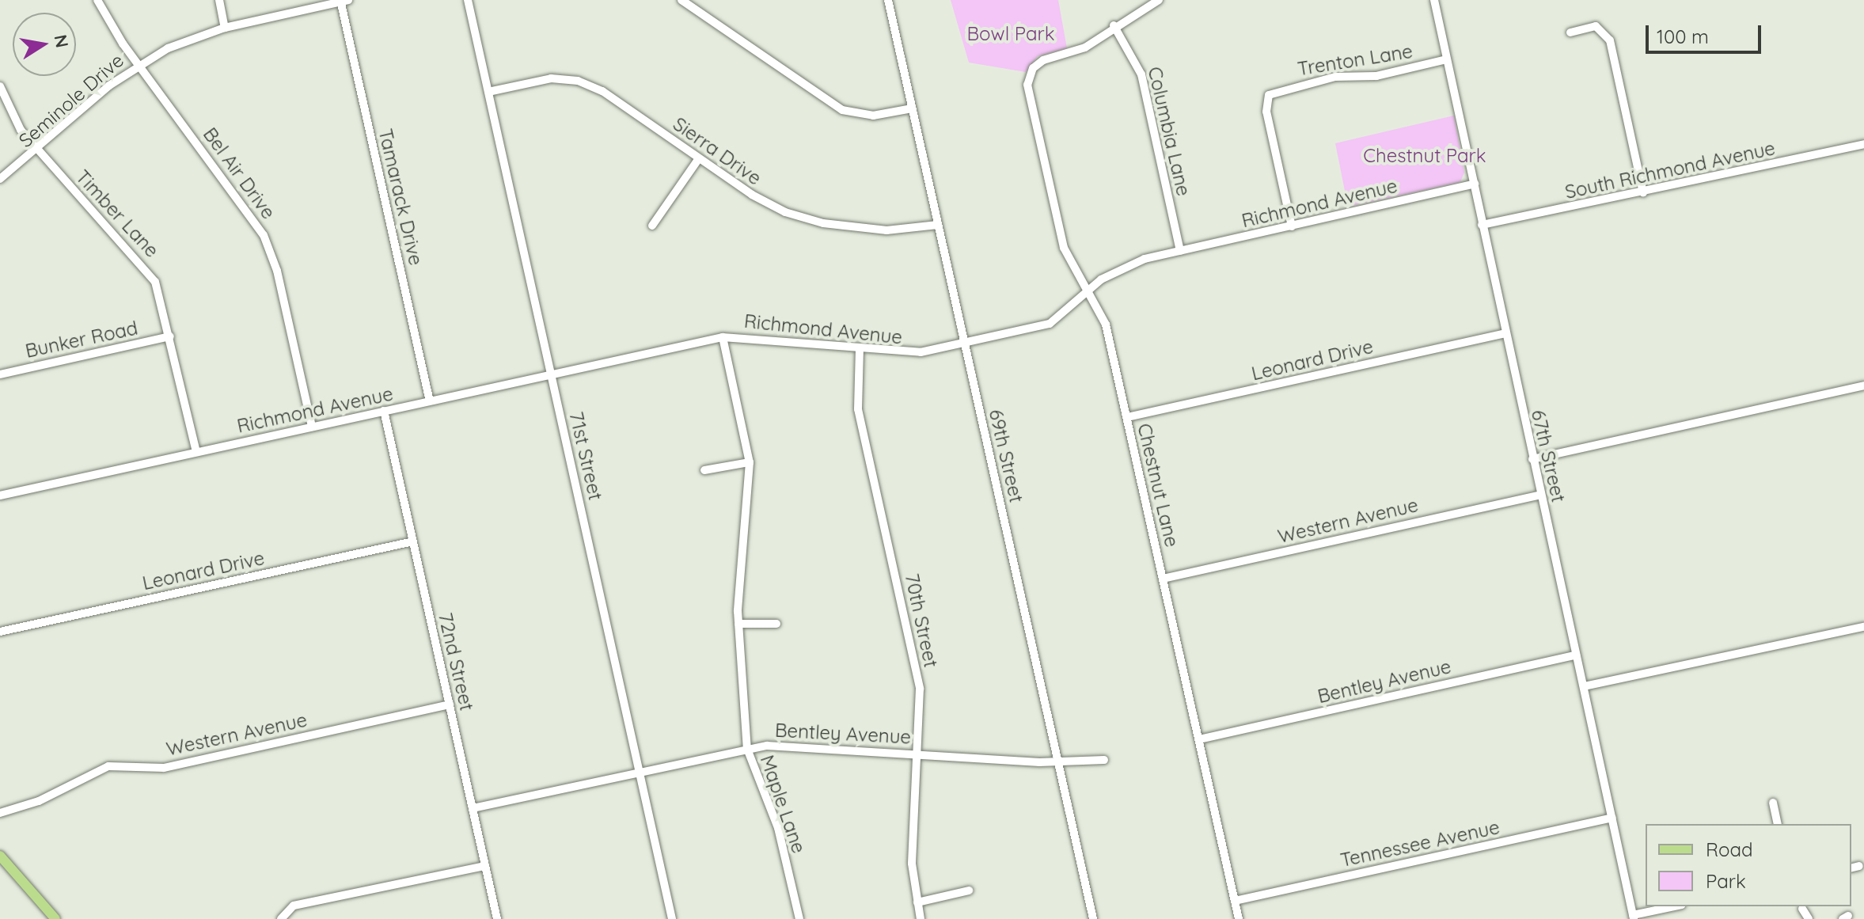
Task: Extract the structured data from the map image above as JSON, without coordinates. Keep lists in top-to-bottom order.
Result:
{
  "streets": {
    "street": [
      "Trenton Lane",
      "Seminole Drive",
      "Columbia Lane",
      "Sierra Drive",
      "South Richmond Avenue",
      "Bel Air Drive",
      "Tamarack Drive",
      "Richmond Avenue",
      "Timber Lane",
      "Bunker Road",
      "Leonard Drive",
      "71st Street",
      "69th Street",
      "67th Street",
      "Chestnut Lane",
      "Western Avenue",
      "70th Street",
      "72nd Street",
      "Bentley Avenue",
      "Maple Lane",
      "Tennessee Avenue"
    ]
  },
  "crossings": [
    ["Trenton Lane", "Richmond Avenue"],
    ["Trenton Lane", "67th Street"],
    ["Seminole Drive", "Bel Air Drive"],
    ["Seminole Drive", "Tamarack Drive"],
    ["Seminole Drive", "Timber Lane"],
    ["Columbia Lane", "Richmond Avenue"],
    ["Columbia Lane", "Chestnut Lane"],
    ["Sierra Drive", "71st Street"],
    ["Sierra Drive", "69th Street"],
    ["South Richmond Avenue", "67th Street"],
    ["Bel Air Drive", "Richmond Avenue"],
    ["Tamarack Drive", "Richmond Avenue"],
    ["Richmond Avenue", "Timber Lane"],
    ["Richmond Avenue", "71st Street"],
    ["Richmond Avenue", "69th Street"],
    ["Richmond Avenue", "67th Street"],
    ["Richmond Avenue", "Chestnut Lane"],
    ["Richmond Avenue", "70th Street"],
    ["Richmond Avenue", "72nd Street"],
    ["Richmond Avenue", "Maple Lane"],
    ["Timber Lane", "Bunker Road"],
    ["Leonard Drive", "67th Street"],
    ["Leonard Drive", "Chestnut Lane"],
    ["Leonard Drive", "72nd Street"],
    ["71st Street", "Bentley Avenue"],
    ["69th Street", "Bentley Avenue"],
    ["67th Street", "Western Avenue"],
    ["67th Street", "Bentley Avenue"],
    ["67th Street", "Tennessee Avenue"],
    ["Chestnut Lane", "Western Avenue"],
    ["Chestnut Lane", "Bentley Avenue"],
    ["Chestnut Lane", "Tennessee Avenue"],
    ["Western Avenue", "72nd Street"],
    ["70th Street", "Bentley Avenue"],
    ["72nd Street", "Bentley Avenue"],
    ["Bentley Avenue", "Maple Lane"]
  ],
  "parks": ["Bowl Park", "Chestnut Park"],
  "legend": ["Road", "Park"],
  "scale_bar": "100 m",
  "north": "right"
}
